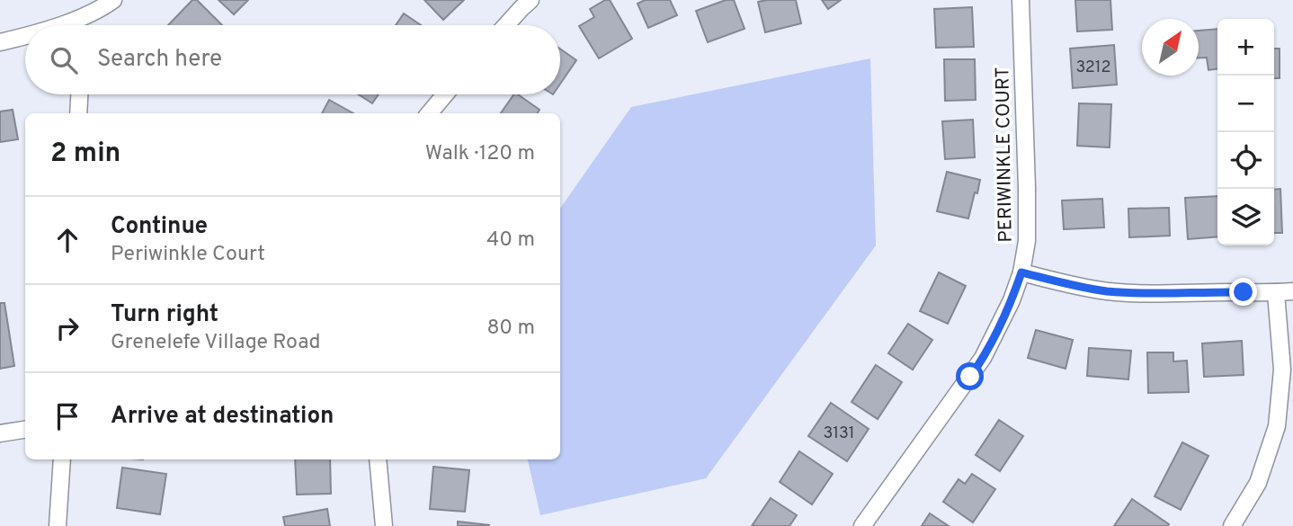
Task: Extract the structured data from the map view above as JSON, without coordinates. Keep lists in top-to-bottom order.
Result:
{
  "streets": {
    "street": ["PERIWINKLE COURT"]
  },
  "house_numbers": ["3212", "3131"],
  "north": "top right",
  "page": {
    "map_buttons": ["+", "−"],
    "search": "Search here",
    "heading": ["2 min", "Walk · 120 m"],
    "list": [
      ["Continue", "Periwinkle Court", "40 m"],
      ["Turn right", "Grenelefe Village Road", "80 m"],
      "Arrive at destination"
    ]
  }
}
